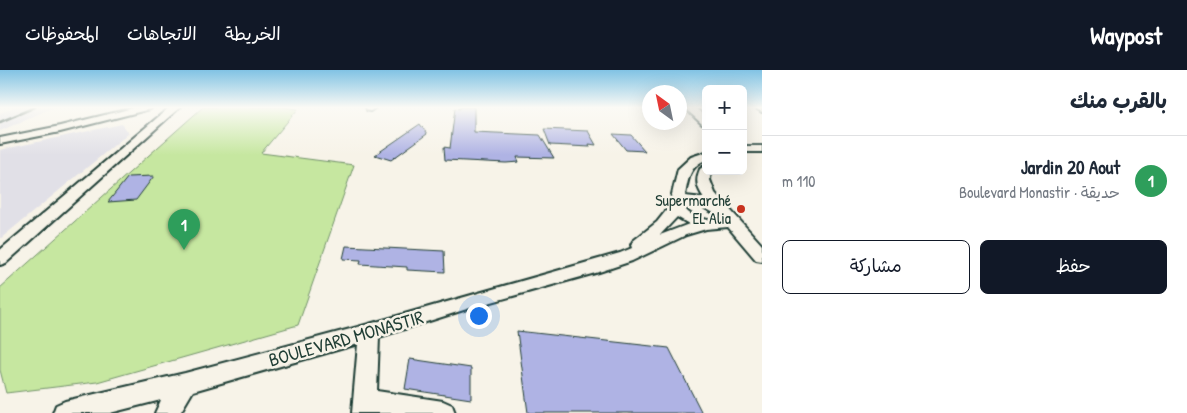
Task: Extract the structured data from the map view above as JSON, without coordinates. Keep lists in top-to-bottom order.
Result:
{
  "streets": {
    "street": ["BOULEVARD MONASTIR"]
  },
  "places": ["Supermarché EL Alia"],
  "north": "top left",
  "page": {
    "header": "Waypost",
    "nav": ["الخريطة", "الاتجاهات", "المحفوظات"],
    "heading": "بالقرب منك",
    "map_buttons": ["+", "−"],
    "list": [
      {
        "mark": "1",
        "name": "Jardin 20 Aout",
        "note": "حديقة · Boulevard Monastir",
        "value": "110 m"
      }
    ],
    "pins": "1",
    "buttons": ["حفظ", "مشاركة"]
  }
}
